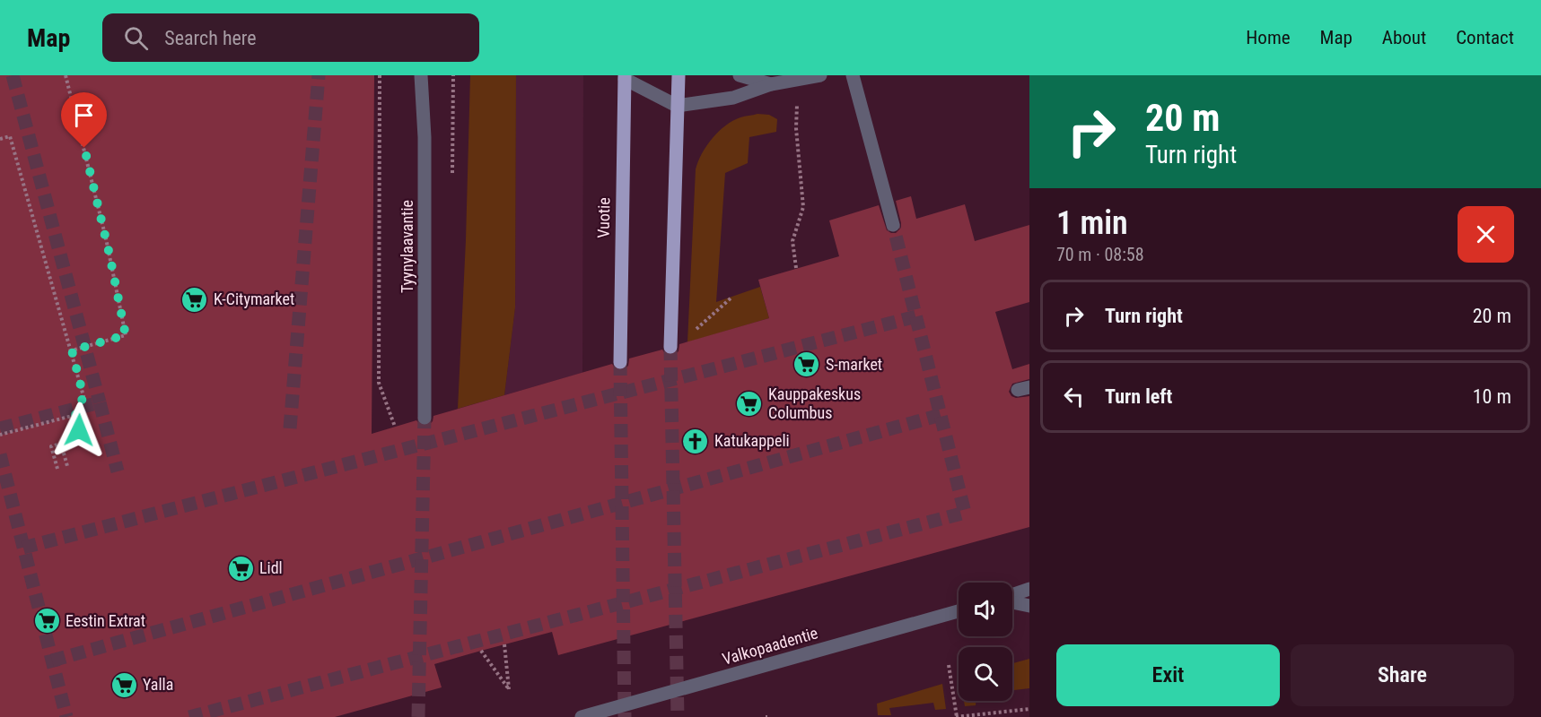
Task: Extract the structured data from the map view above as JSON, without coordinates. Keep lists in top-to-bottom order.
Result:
{
  "streets": {
    "main road": ["Vuotie"],
    "street": ["Tyynylaavantie", "Valkopaadentie"]
  },
  "places": {
    "supermarket": [
      "K-Citymarket",
      "S-market",
      "Kauppakeskus Columbus",
      "Lidl",
      "Eestin Extrat",
      "Yalla"
    ],
    "church": ["Katukappeli"]
  },
  "page": {
    "header": "Map",
    "search": "Search here",
    "nav": [
      "Home",
      "Map",
      "About",
      "Contact"
    ],
    "turn": ["20 m", "Turn right"],
    "heading": ["1 min", "70 m · 08:58"],
    "list": [
      {
        "name": "Turn right",
        "value": "20 m"
      },
      {
        "name": "Turn left",
        "value": "10 m"
      }
    ],
    "buttons": ["Exit", "Share"]
  }
}
